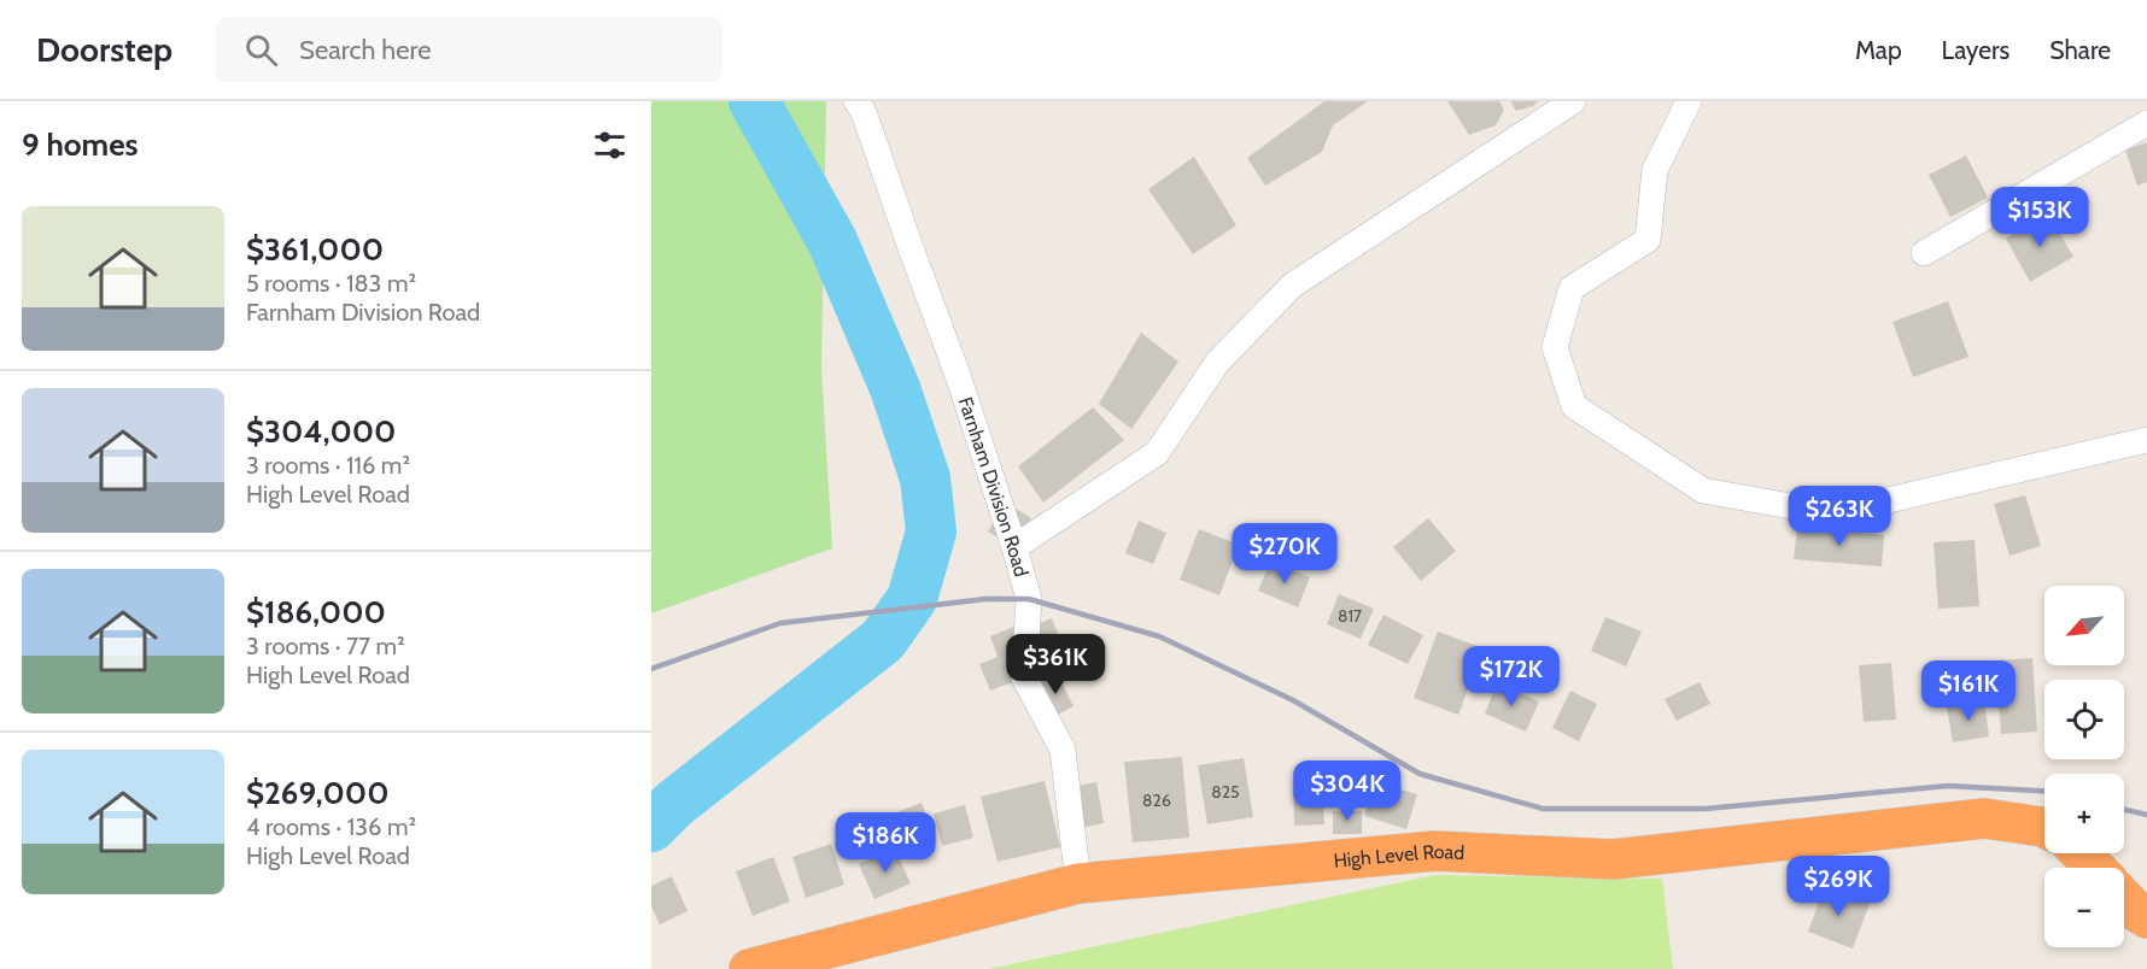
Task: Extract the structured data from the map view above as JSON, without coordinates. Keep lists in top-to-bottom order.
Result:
{
  "streets": {
    "highway": ["High Level Road"],
    "street": ["Farnham Division Road"]
  },
  "crossings": [
    ["Farnham Division Road", "High Level Road"]
  ],
  "house_numbers": ["817", "825", "826"],
  "north": "bottom left",
  "page": {
    "header": "Doorstep",
    "search": "Search here",
    "nav": ["Map", "Layers", "Share"],
    "heading": "9 homes",
    "price": [
      "$153K",
      "$263K",
      "$270K",
      "$361K",
      "$172K",
      "$161K",
      "$304K",
      "$186K",
      "$269K"
    ],
    "list": [
      {
        "name": "$361,000",
        "note": "5 rooms · 183 m² · Farnham Division Road"
      },
      {
        "name": "$304,000",
        "note": "3 rooms · 116 m² · High Level Road"
      },
      {
        "name": "$186,000",
        "note": "3 rooms · 77 m² · High Level Road"
      },
      {
        "name": "$269,000",
        "note": "4 rooms · 136 m² · High Level Road"
      }
    ],
    "map_buttons": ["+", "−"]
  }
}
